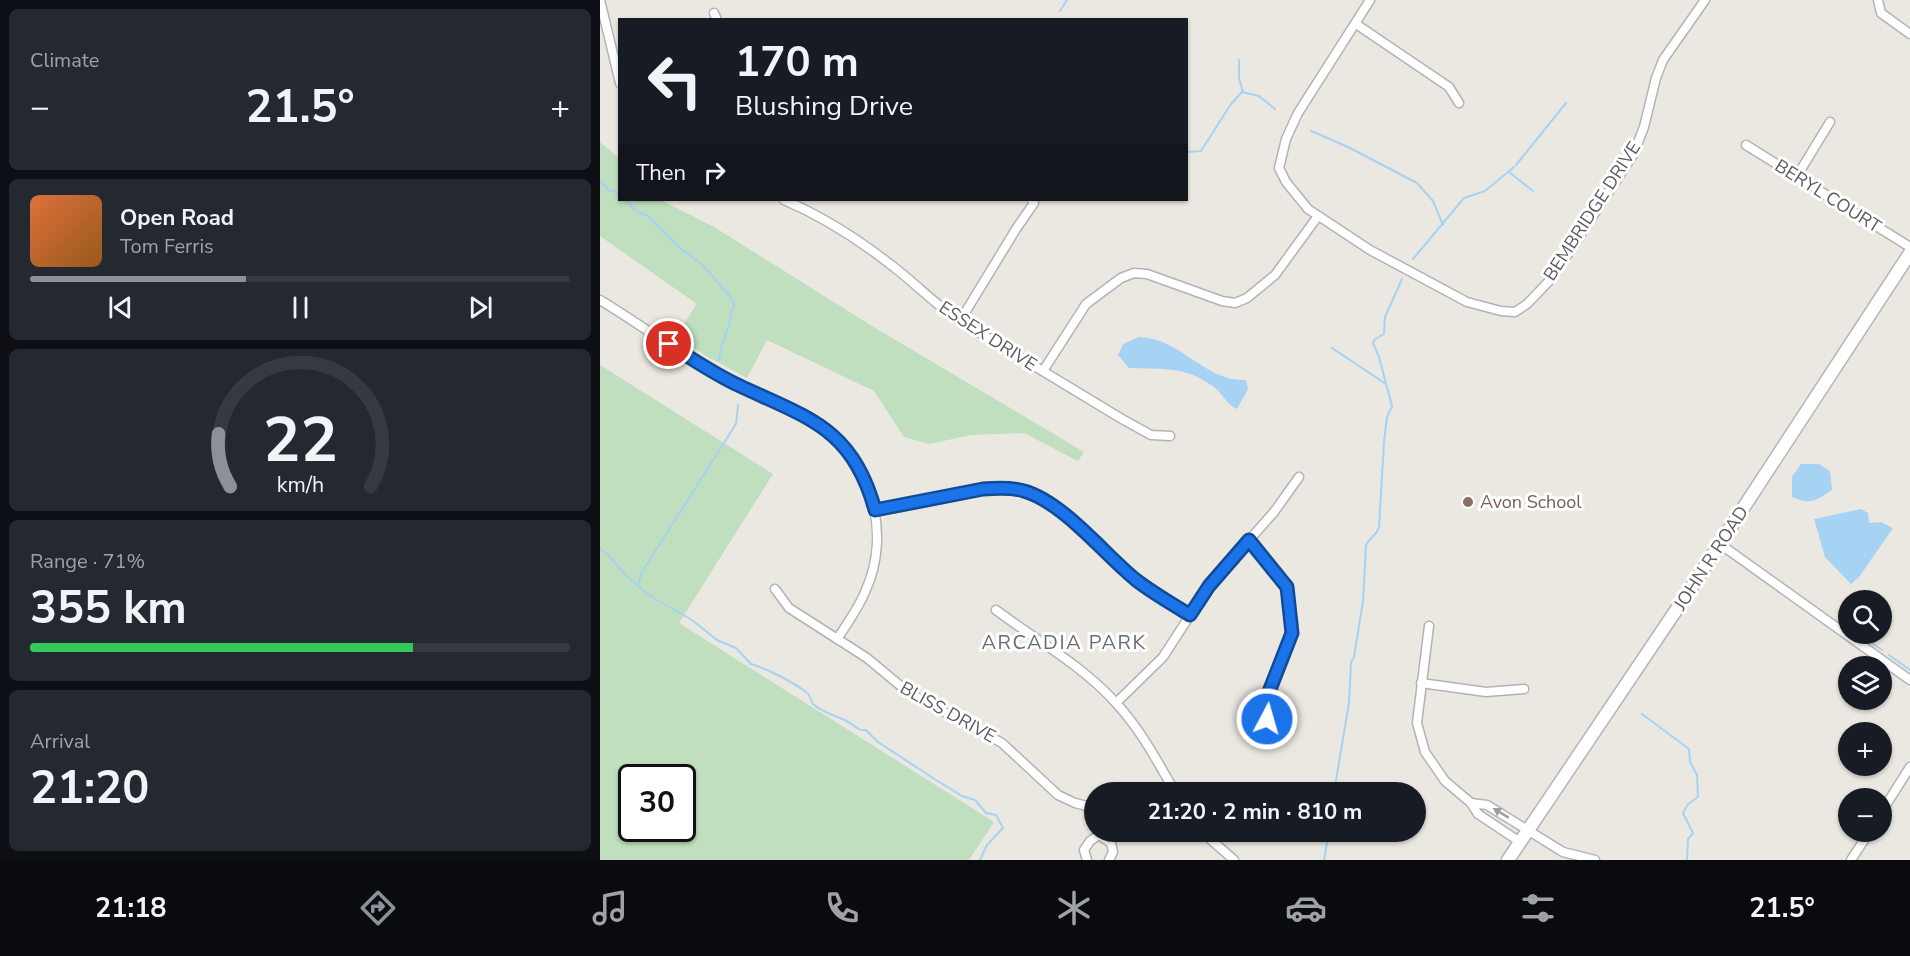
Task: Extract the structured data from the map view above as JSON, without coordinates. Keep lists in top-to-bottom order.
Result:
{
  "streets": {
    "main road": ["JOHN R ROAD"],
    "street": [
      "BERYL COURT",
      "BEMBRIDGE DRIVE",
      "ESSEX DRIVE",
      "BLISS DRIVE"
    ]
  },
  "districts": ["ARCADIA PARK"],
  "places": ["Avon School"],
  "page": {
    "tile": [
      "Climate",
      ["Range · 71%", "355 km"],
      ["Arrival", "21:20"]
    ],
    "turn": ["170 m", "Blushing Drive"],
    "heat": ["−", "21.5°", "+"],
    "then": "Then",
    "song": ["Open Road", "Tom Ferris"],
    "map_buttons": ["+", "−"],
    "limit": "30",
    "trip": "21:20 · 2 min · 810 m",
    "tabs": ["21:18", "21.5°"],
    "gauge": ["22", "km/h"]
  }
}
